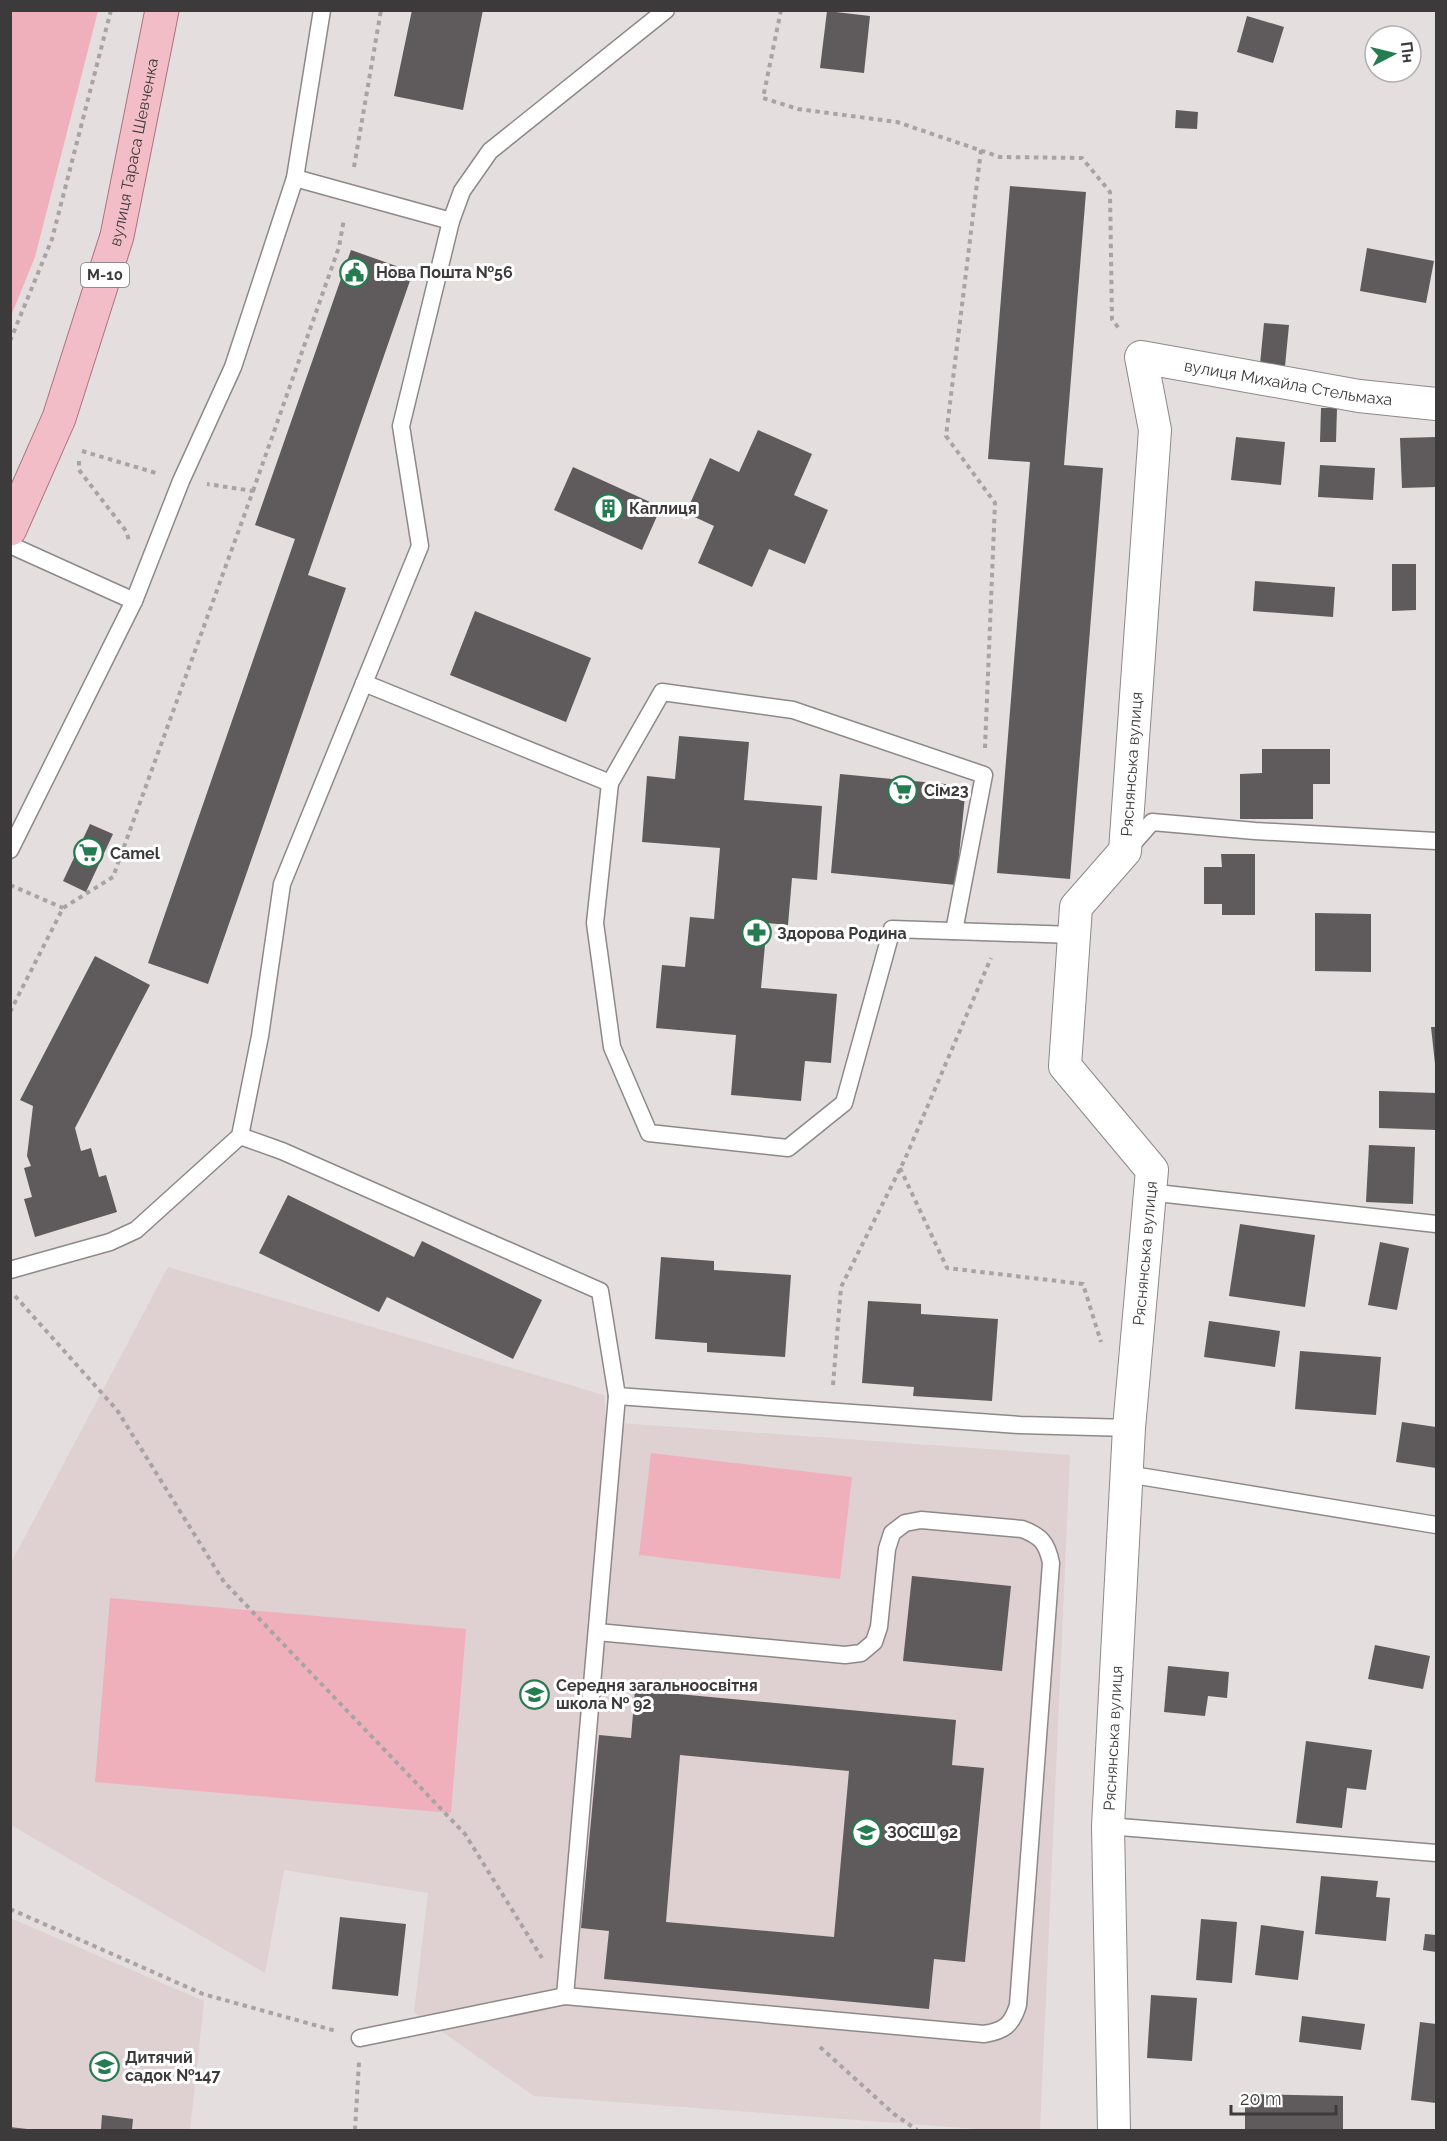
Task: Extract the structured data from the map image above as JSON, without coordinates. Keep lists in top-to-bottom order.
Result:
{
  "streets": {
    "main road": ["вулиця Тараса Шевченка", "М-10"],
    "street": ["вулиця Михайла Стельмаха", "Ряснянська вулиця"]
  },
  "crossings": [
    ["вулиця Михайла Стельмаха", "Ряснянська вулиця"]
  ],
  "places": {
    "public building": ["Нова Пошта №56"],
    "building": ["Каплиця"],
    "supermarket": ["Сім23", "Camel"],
    "pharmacy": ["Здорова Родина"],
    "school or university": ["Середня загальноосвітня школа № 92", "ЗОСШ 92", "Дитячий садок №147"]
  },
  "scale_bar": "20 m",
  "north": "right"
}
